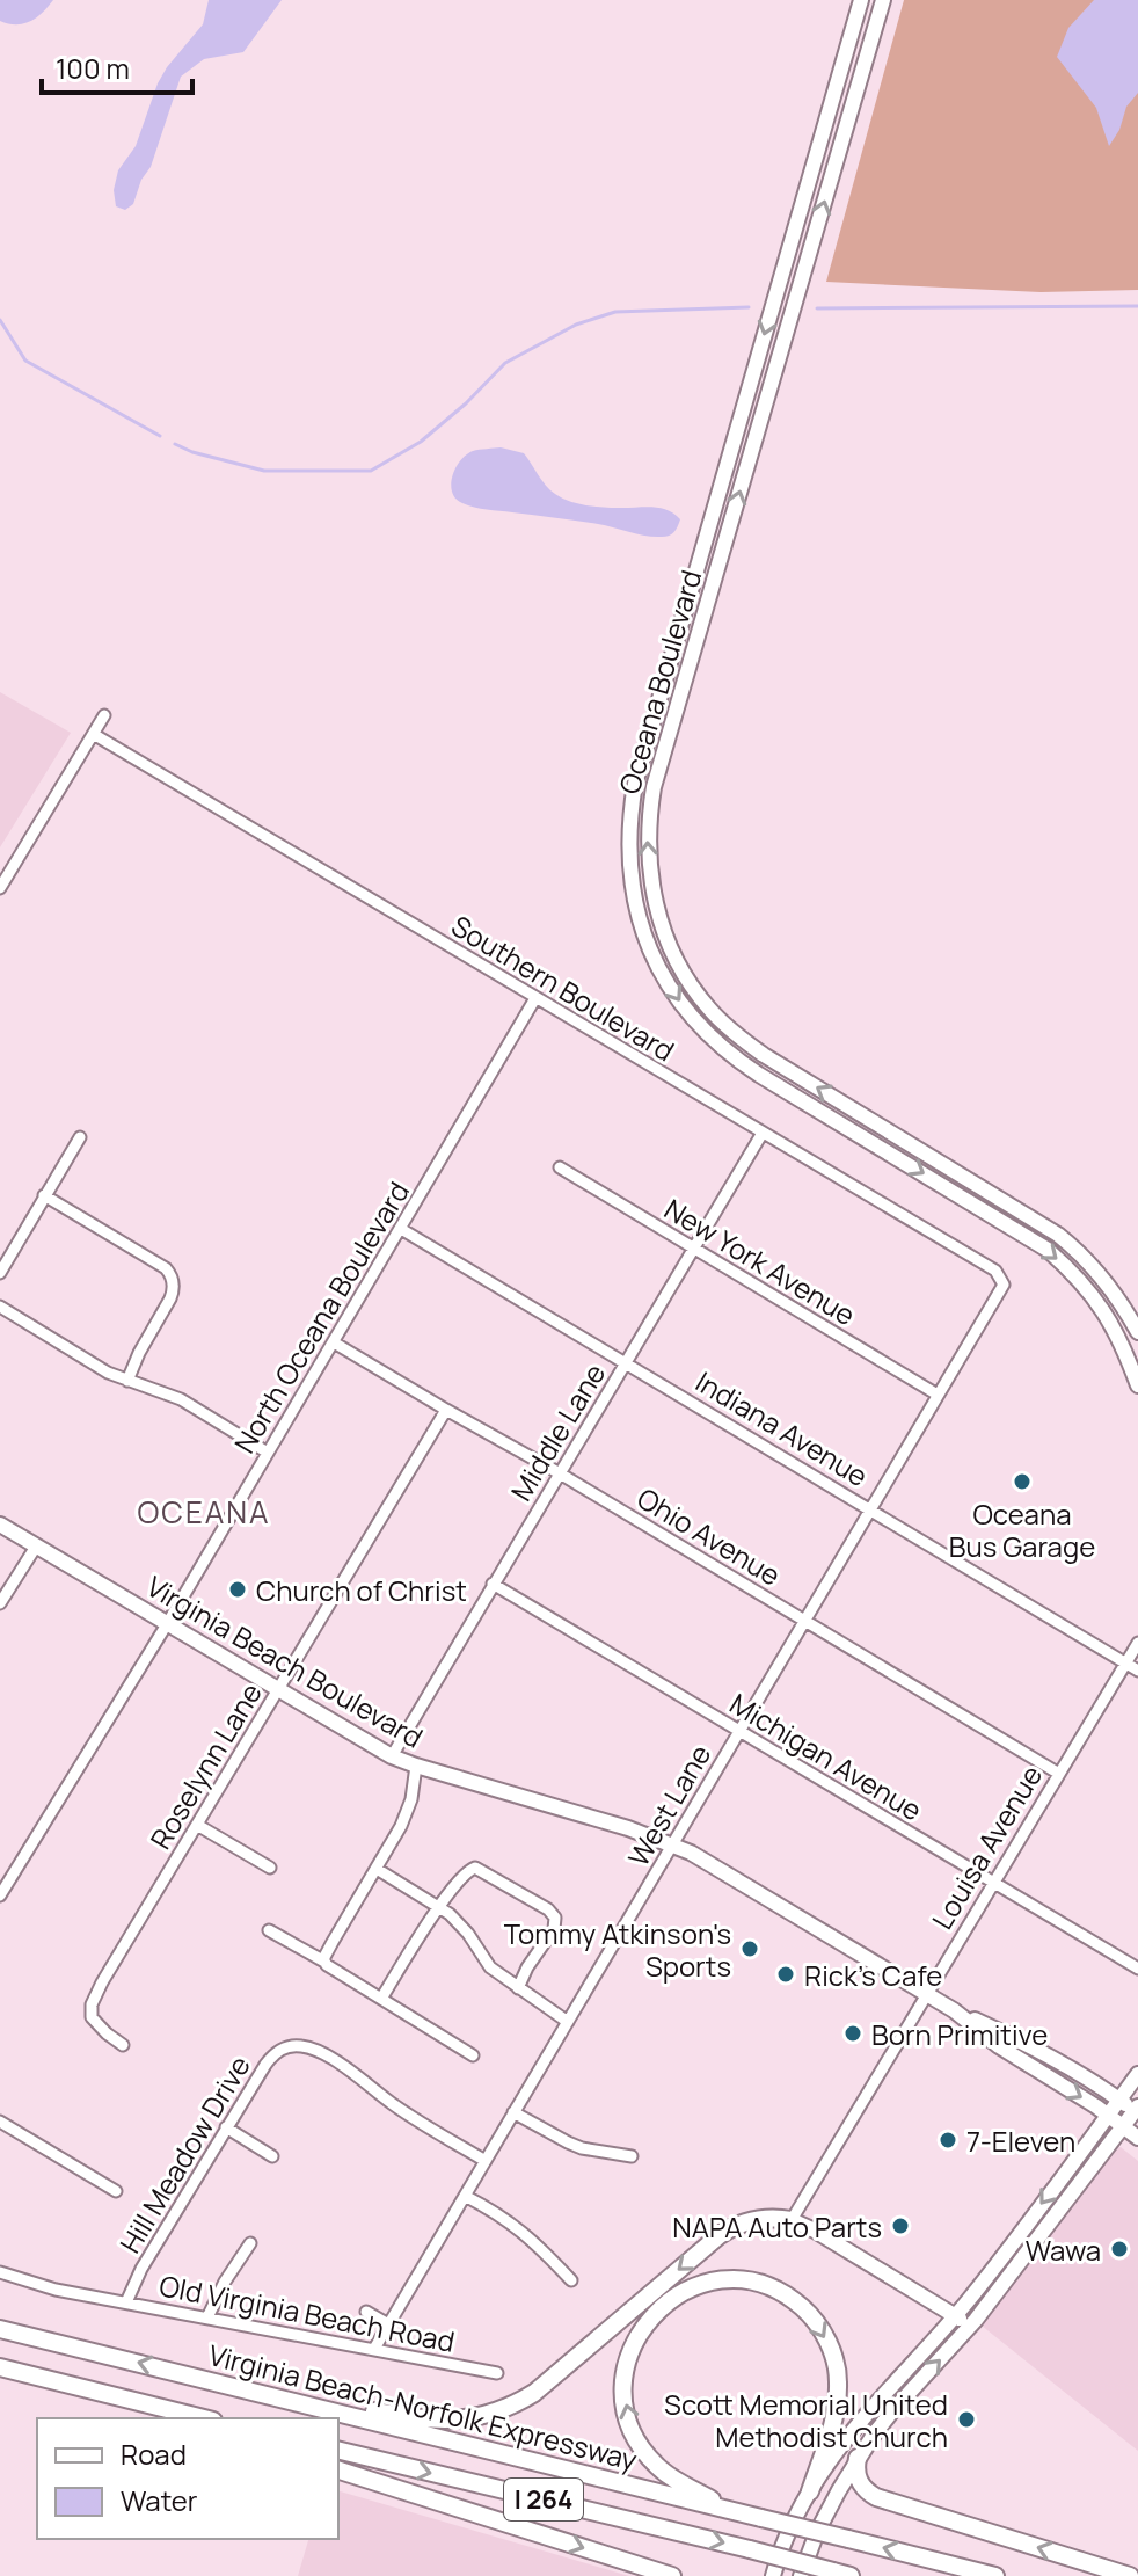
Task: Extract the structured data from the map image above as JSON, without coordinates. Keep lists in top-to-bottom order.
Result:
{
  "streets": {
    "highway": ["Virginia Beach-Norfolk Expressway", "I 264"],
    "main road": ["Oceana Boulevard", "Virginia Beach Boulevard"],
    "street": [
      "Southern Boulevard",
      "New York Avenue",
      "North Oceana Boulevard",
      "Indiana Avenue",
      "Middle Lane",
      "Ohio Avenue",
      "Michigan Avenue",
      "Roselynn Lane",
      "West Lane",
      "Louisa Avenue",
      "Hill Meadow Drive",
      "Old Virginia Beach Road"
    ]
  },
  "crossings": [
    ["Southern Boulevard", "North Oceana Boulevard"],
    ["Southern Boulevard", "Middle Lane"],
    ["Southern Boulevard", "West Lane"],
    ["New York Avenue", "Middle Lane"],
    ["New York Avenue", "West Lane"],
    ["North Oceana Boulevard", "Indiana Avenue"],
    ["North Oceana Boulevard", "Ohio Avenue"],
    ["North Oceana Boulevard", "Virginia Beach Boulevard"],
    ["Indiana Avenue", "Middle Lane"],
    ["Indiana Avenue", "West Lane"],
    ["Indiana Avenue", "Louisa Avenue"],
    ["Middle Lane", "Ohio Avenue"],
    ["Middle Lane", "Virginia Beach Boulevard"],
    ["Middle Lane", "Michigan Avenue"],
    ["Ohio Avenue", "Roselynn Lane"],
    ["Ohio Avenue", "West Lane"],
    ["Ohio Avenue", "Louisa Avenue"],
    ["Virginia Beach Boulevard", "Roselynn Lane"],
    ["Virginia Beach Boulevard", "West Lane"],
    ["Virginia Beach Boulevard", "Louisa Avenue"],
    ["Michigan Avenue", "West Lane"],
    ["Michigan Avenue", "Louisa Avenue"],
    ["West Lane", "Hill Meadow Drive"],
    ["West Lane", "Old Virginia Beach Road"],
    ["Hill Meadow Drive", "Old Virginia Beach Road"]
  ],
  "districts": ["OCEANA"],
  "places": [
    "Oceana Bus Garage",
    "Church of Christ",
    "Tommy Atkinson's Sports",
    "Rick's Cafe",
    "Born Primitive",
    "7-Eleven",
    "NAPA Auto Parts",
    "Wawa",
    "Scott Memorial United Methodist Church"
  ],
  "legend": ["Road", "Water"],
  "scale_bar": "100 m"
}
